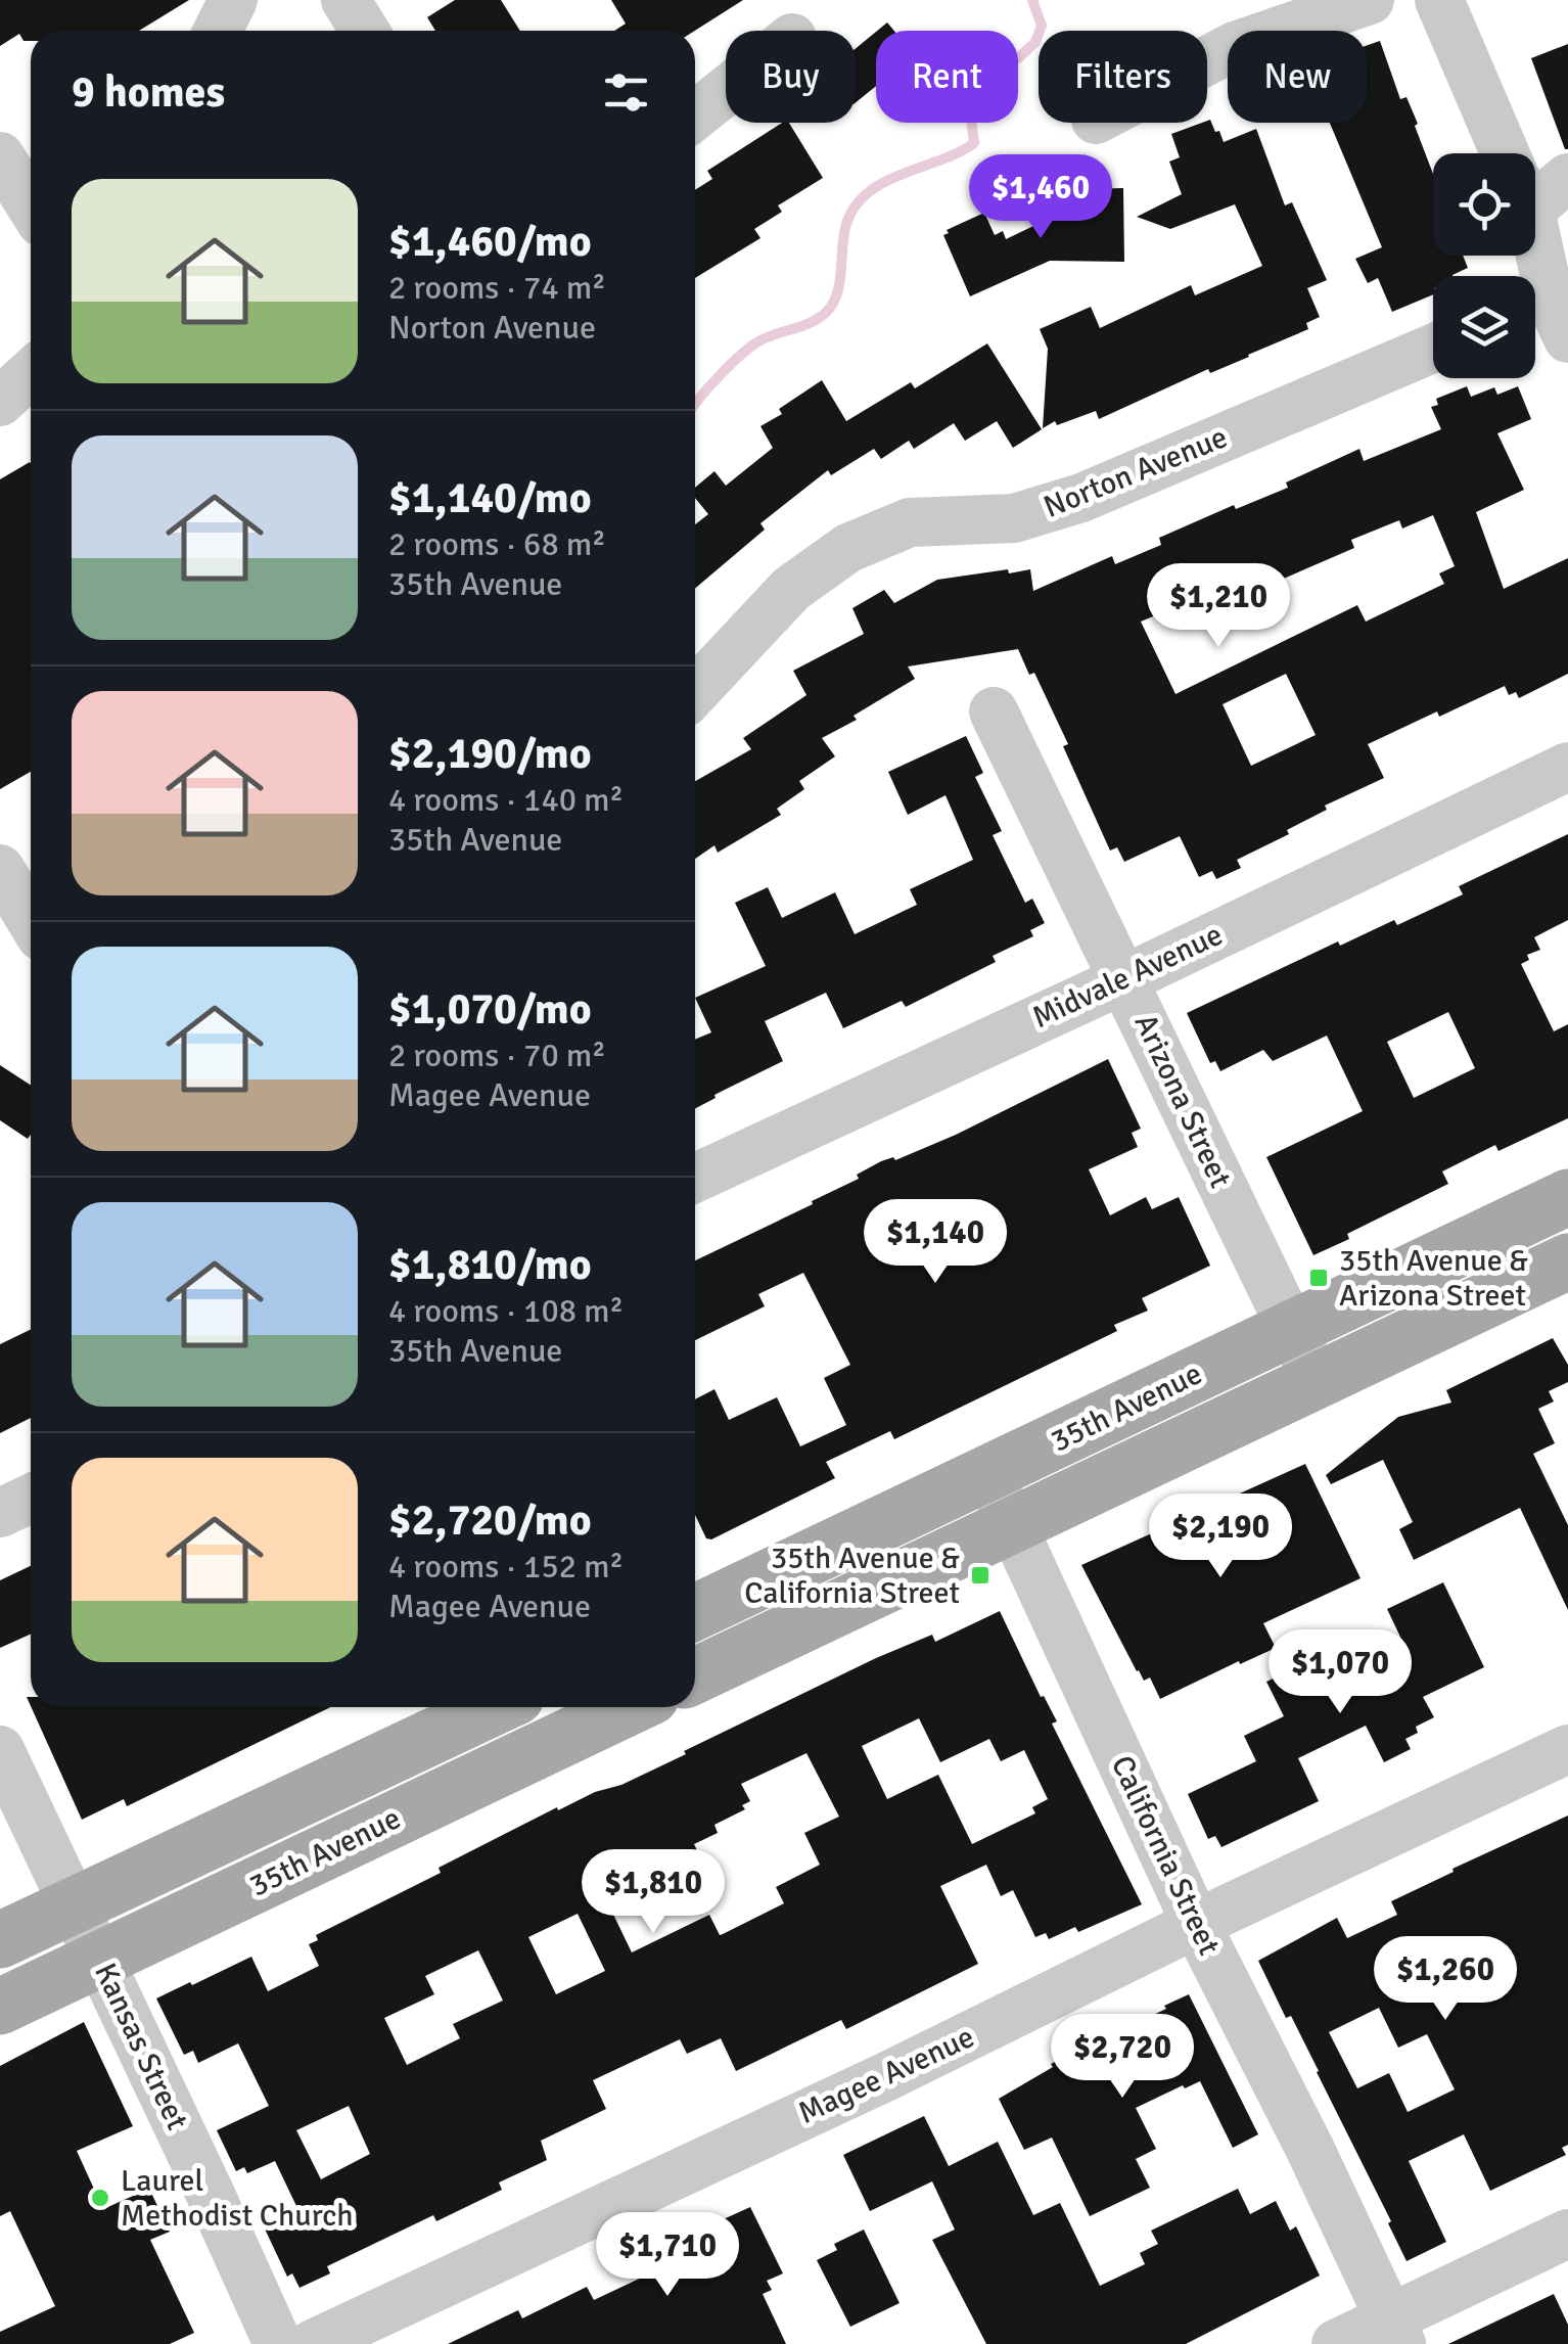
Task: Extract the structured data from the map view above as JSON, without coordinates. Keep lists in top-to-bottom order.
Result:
{
  "streets": {
    "main road": ["35th Avenue"],
    "street": [
      "Norton Avenue",
      "Midvale Avenue",
      "Arizona Street",
      "California Street",
      "Kansas Street",
      "Magee Avenue"
    ]
  },
  "crossings": [
    ["Midvale Avenue", "Arizona Street"],
    ["Arizona Street", "35th Avenue"],
    ["35th Avenue", "California Street"],
    ["35th Avenue", "Kansas Street"],
    ["California Street", "Magee Avenue"]
  ],
  "places": {
    "transit": ["35th Avenue & Arizona Street", "35th Avenue & California Street"],
    "other": ["Laurel Methodist Church"]
  },
  "page": {
    "chip": [
      "Buy",
      "Rent",
      "Filters",
      "New"
    ],
    "heading": "9 homes",
    "list": [
      {
        "name": "$1,460/mo",
        "note": "2 rooms · 74 m² · Norton Avenue"
      },
      {
        "name": "$1,140/mo",
        "note": "2 rooms · 68 m² · 35th Avenue"
      },
      {
        "name": "$2,190/mo",
        "note": "4 rooms · 140 m² · 35th Avenue"
      },
      {
        "name": "$1,070/mo",
        "note": "2 rooms · 70 m² · Magee Avenue"
      },
      {
        "name": "$1,810/mo",
        "note": "4 rooms · 108 m² · 35th Avenue"
      },
      {
        "name": "$2,720/mo",
        "note": "4 rooms · 152 m² · Magee Avenue"
      }
    ],
    "price": [
      "$1,460",
      "$1,210",
      "$1,140",
      "$2,190",
      "$1,070",
      "$1,810",
      "$1,260",
      "$2,720",
      "$1,710"
    ]
  }
}
